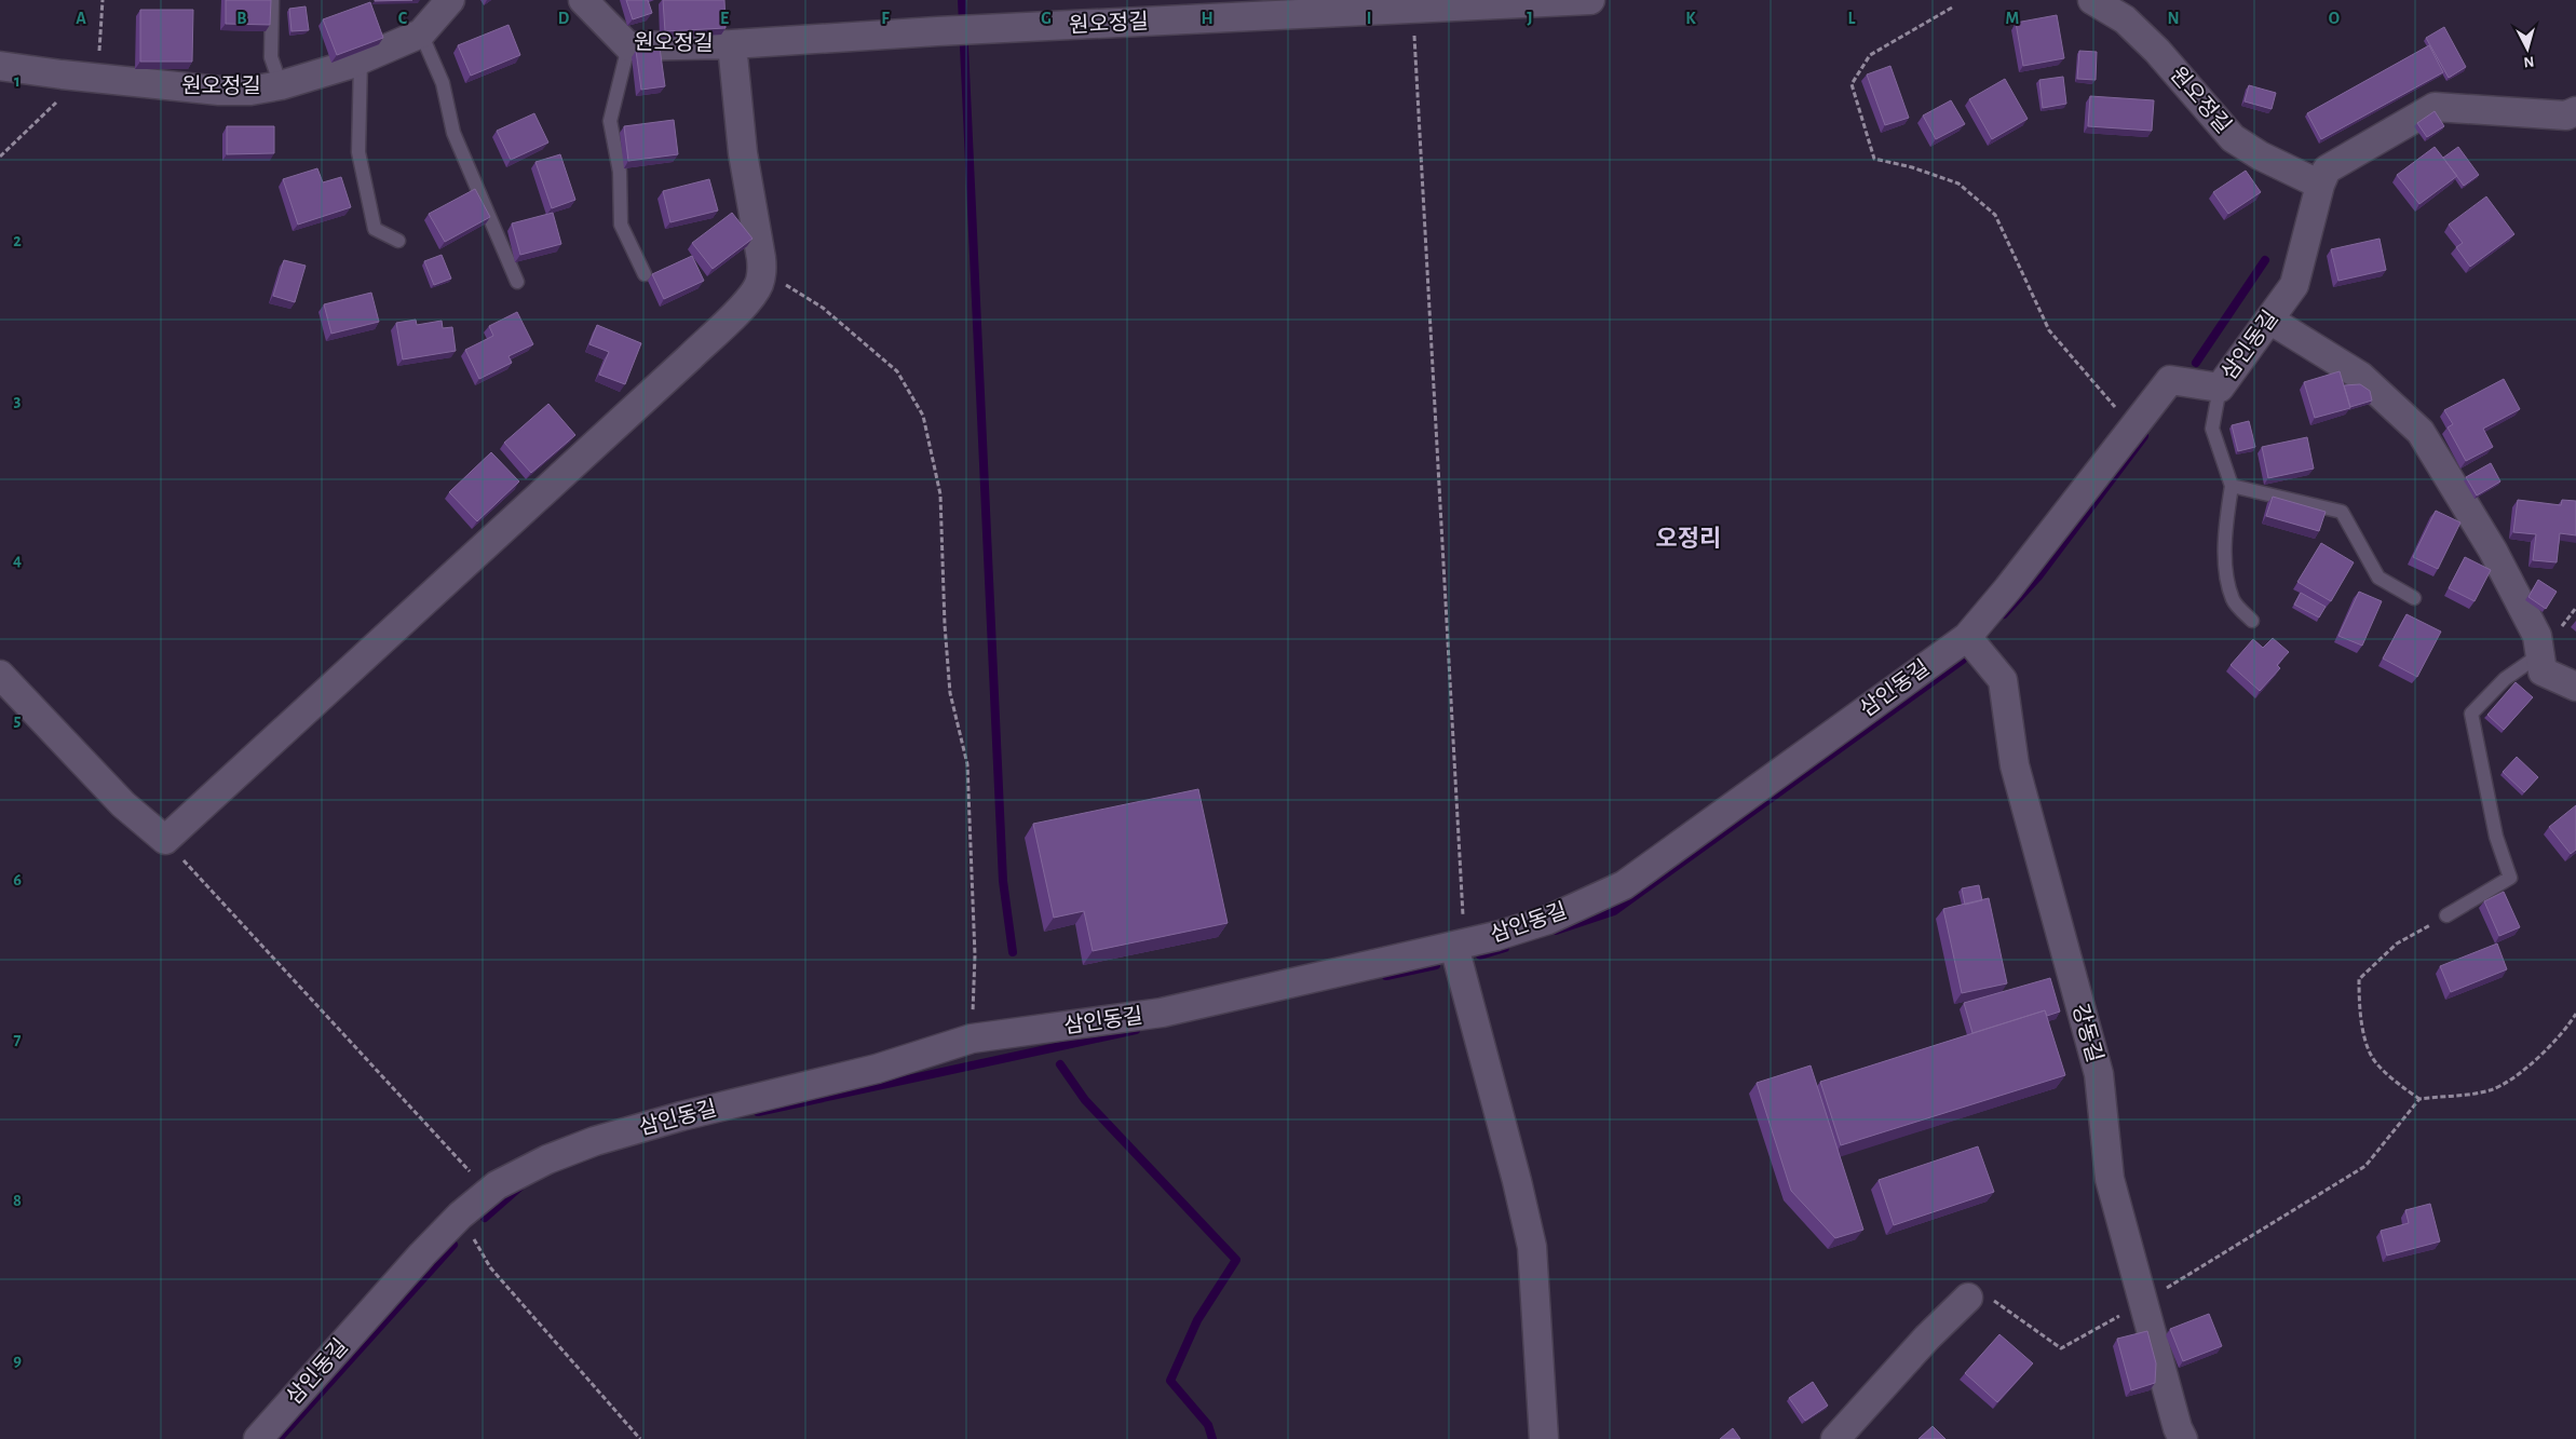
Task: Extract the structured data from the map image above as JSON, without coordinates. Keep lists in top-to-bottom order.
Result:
{
  "streets": {
    "street": ["원오정길", "삼인동길", "강동길"]
  },
  "crossings": [
    ["원오정길", "삼인동길"],
    ["삼인동길", "강동길"]
  ],
  "districts": ["오정리"],
  "north": "bottom",
  "grid": {
    "columns": [
      "A",
      "B",
      "C",
      "D",
      "E",
      "F",
      "G",
      "H",
      "I",
      "J",
      "K",
      "L",
      "M",
      "N",
      "O"
    ],
    "rows": [
      "1",
      "2",
      "3",
      "4",
      "5",
      "6",
      "7",
      "8",
      "9"
    ]
  }
}
